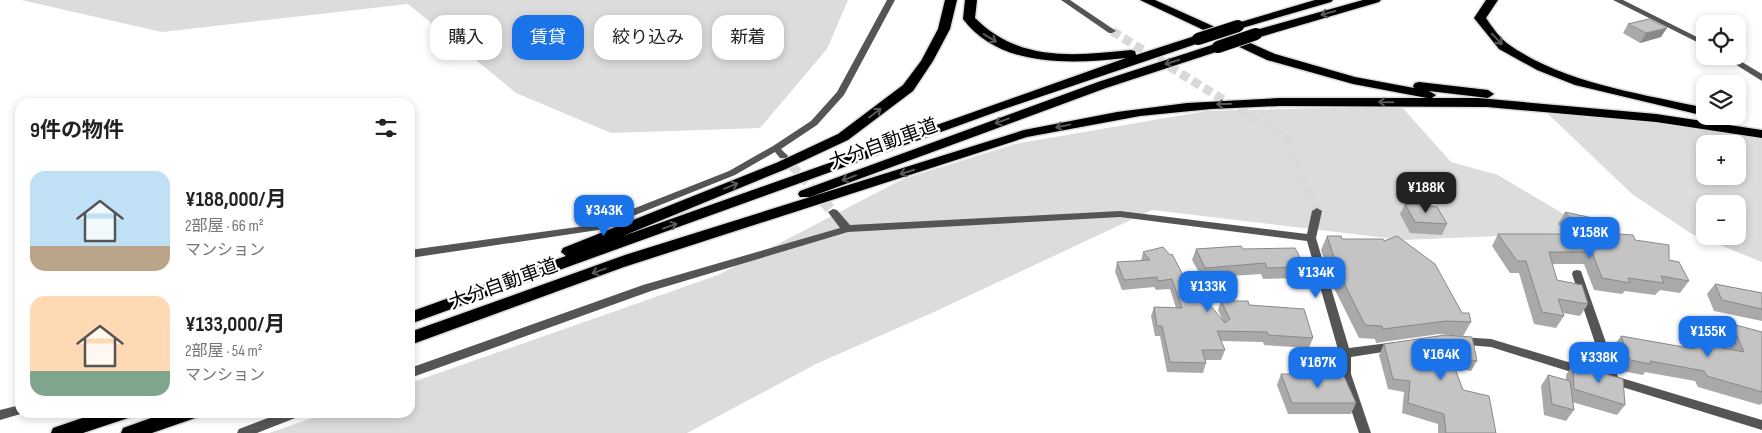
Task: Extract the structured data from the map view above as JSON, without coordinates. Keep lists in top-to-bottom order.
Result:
{
  "streets": {
    "highway": ["大分自動車道"]
  },
  "page": {
    "map_buttons": ["+", "−"],
    "chip": [
      "購入",
      "賃貸",
      "絞り込み",
      "新着"
    ],
    "heading": "9件の物件",
    "list": [
      {
        "name": "¥188,000/月",
        "note": "2部屋 · 66 m² · マンション"
      },
      {
        "name": "¥133,000/月",
        "note": "2部屋 · 54 m² · マンション"
      }
    ],
    "price": [
      "¥188K",
      "¥343K",
      "¥158K",
      "¥134K",
      "¥133K",
      "¥155K",
      "¥164K",
      "¥338K",
      "¥167K"
    ]
  }
}
